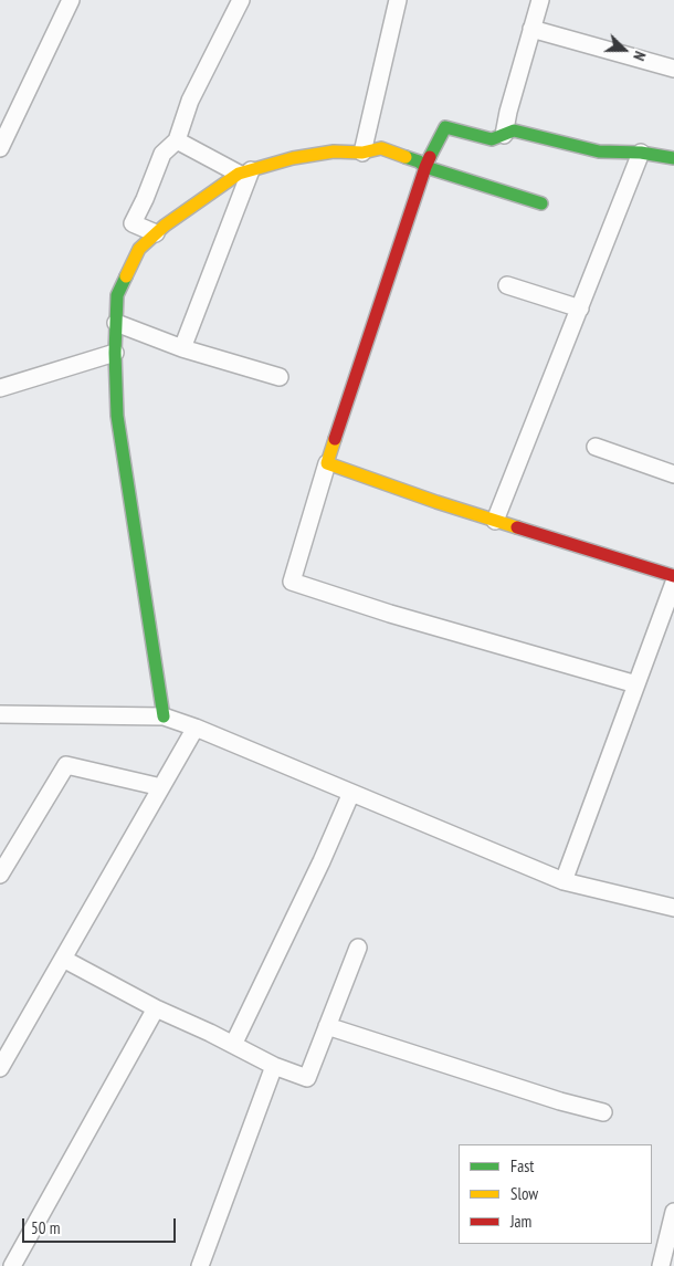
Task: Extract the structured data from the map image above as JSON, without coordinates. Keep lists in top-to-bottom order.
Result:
{
  "legend": ["Fast", "Slow", "Jam"],
  "scale_bar": "50 m",
  "north": "right"
}
